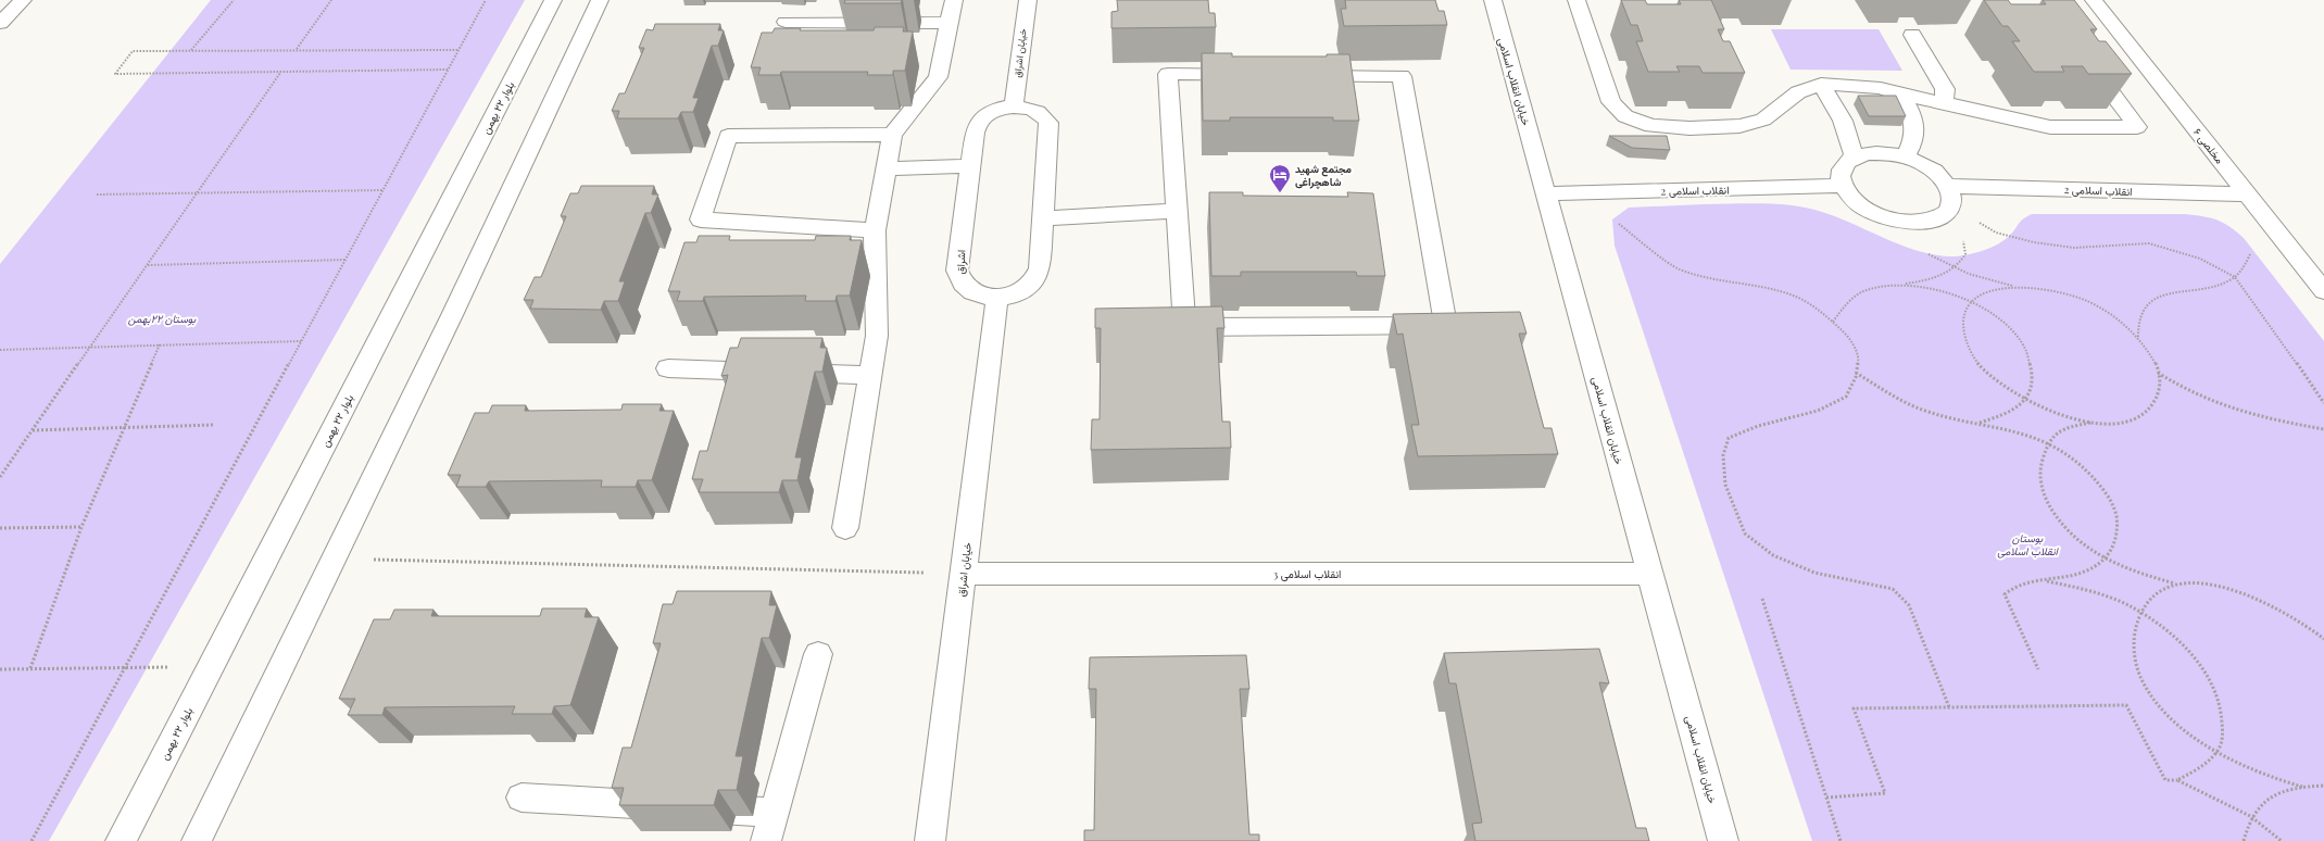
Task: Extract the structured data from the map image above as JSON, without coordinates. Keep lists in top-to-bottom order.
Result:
{
  "streets": {
    "street": [
      "خیابان اشراق",
      "خیابان انقلاب اسلامی",
      "بلوار ۲۲ بهمن",
      "مخلصی ۶",
      "انقلاب اسلامی 2",
      "اشراق",
      "انقلاب اسلامی 3"
    ]
  },
  "crossings": [
    ["خیابان اشراق", "اشراق"],
    ["خیابان اشراق", "انقلاب اسلامی 3"],
    ["خیابان انقلاب اسلامی", "انقلاب اسلامی 2"],
    ["خیابان انقلاب اسلامی", "انقلاب اسلامی 3"],
    ["مخلصی ۶", "انقلاب اسلامی 2"]
  ],
  "parks": ["بوستان ۲۲بهمن", "بوستان انقلاب اسلامی"],
  "places": {
    "hotel": ["مجتمع شهید شاهچراغی"]
  }
}
